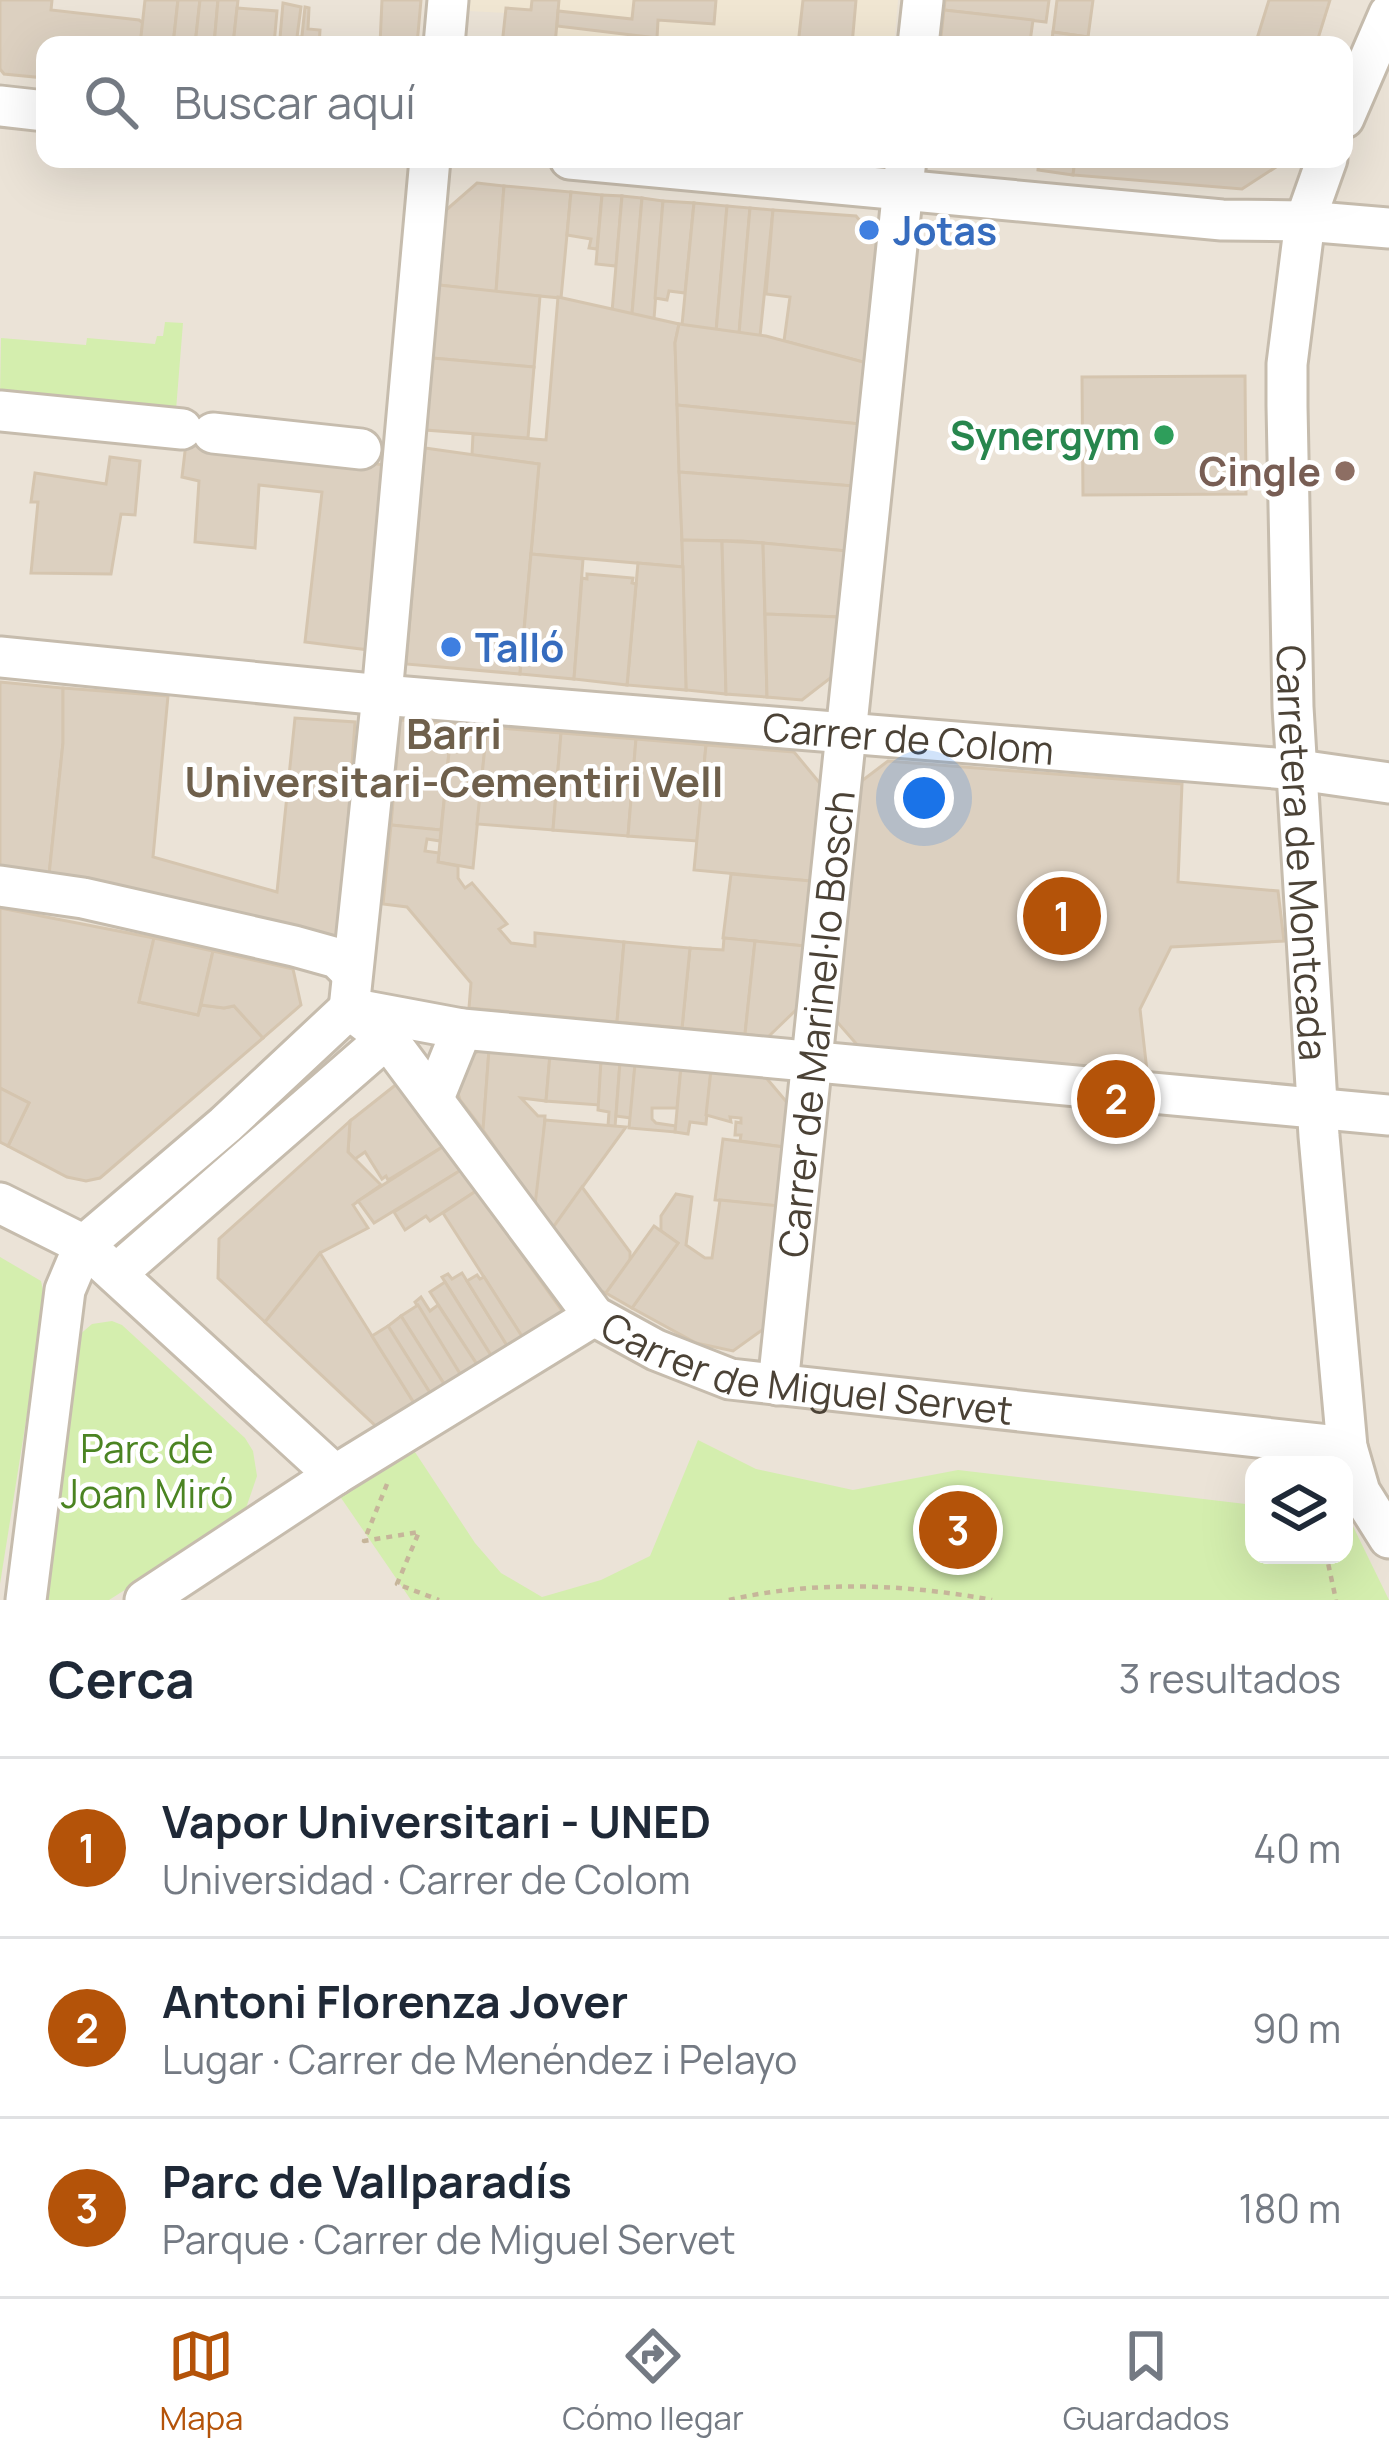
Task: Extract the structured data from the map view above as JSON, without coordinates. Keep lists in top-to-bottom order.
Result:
{
  "streets": {
    "street": [
      "Carrer de Colom",
      "Carretera de Montcada",
      "Carrer de Marinel·lo Bosch",
      "Carrer de Miguel Servet"
    ]
  },
  "crossings": [
    ["Carrer de Colom", "Carretera de Montcada"],
    ["Carrer de Colom", "Carrer de Marinel·lo Bosch"],
    ["Carretera de Montcada", "Carrer de Miguel Servet"],
    ["Carrer de Marinel·lo Bosch", "Carrer de Miguel Servet"]
  ],
  "districts": ["Barri Universitari-Cementiri Vell"],
  "parks": ["Parc de Joan Miró"],
  "places": [
    "Jotas",
    "Synergym",
    "Cingle",
    "Talló"
  ],
  "page": {
    "search": "Buscar aquí",
    "pins": ["1", "2", "3"],
    "heading": ["Cerca", "3 resultados"],
    "list": [
      {
        "mark": "1",
        "name": "Vapor Universitari - UNED",
        "note": "Universidad · Carrer de Colom",
        "value": "40 m"
      },
      {
        "mark": "2",
        "name": "Antoni Florenza Jover",
        "note": "Lugar · Carrer de Menéndez i Pelayo",
        "value": "90 m"
      },
      {
        "mark": "3",
        "name": "Parc de Vallparadís",
        "note": "Parque · Carrer de Miguel Servet",
        "value": "180 m"
      }
    ],
    "nav": ["Mapa", "Cómo llegar", "Guardados"]
  }
}
